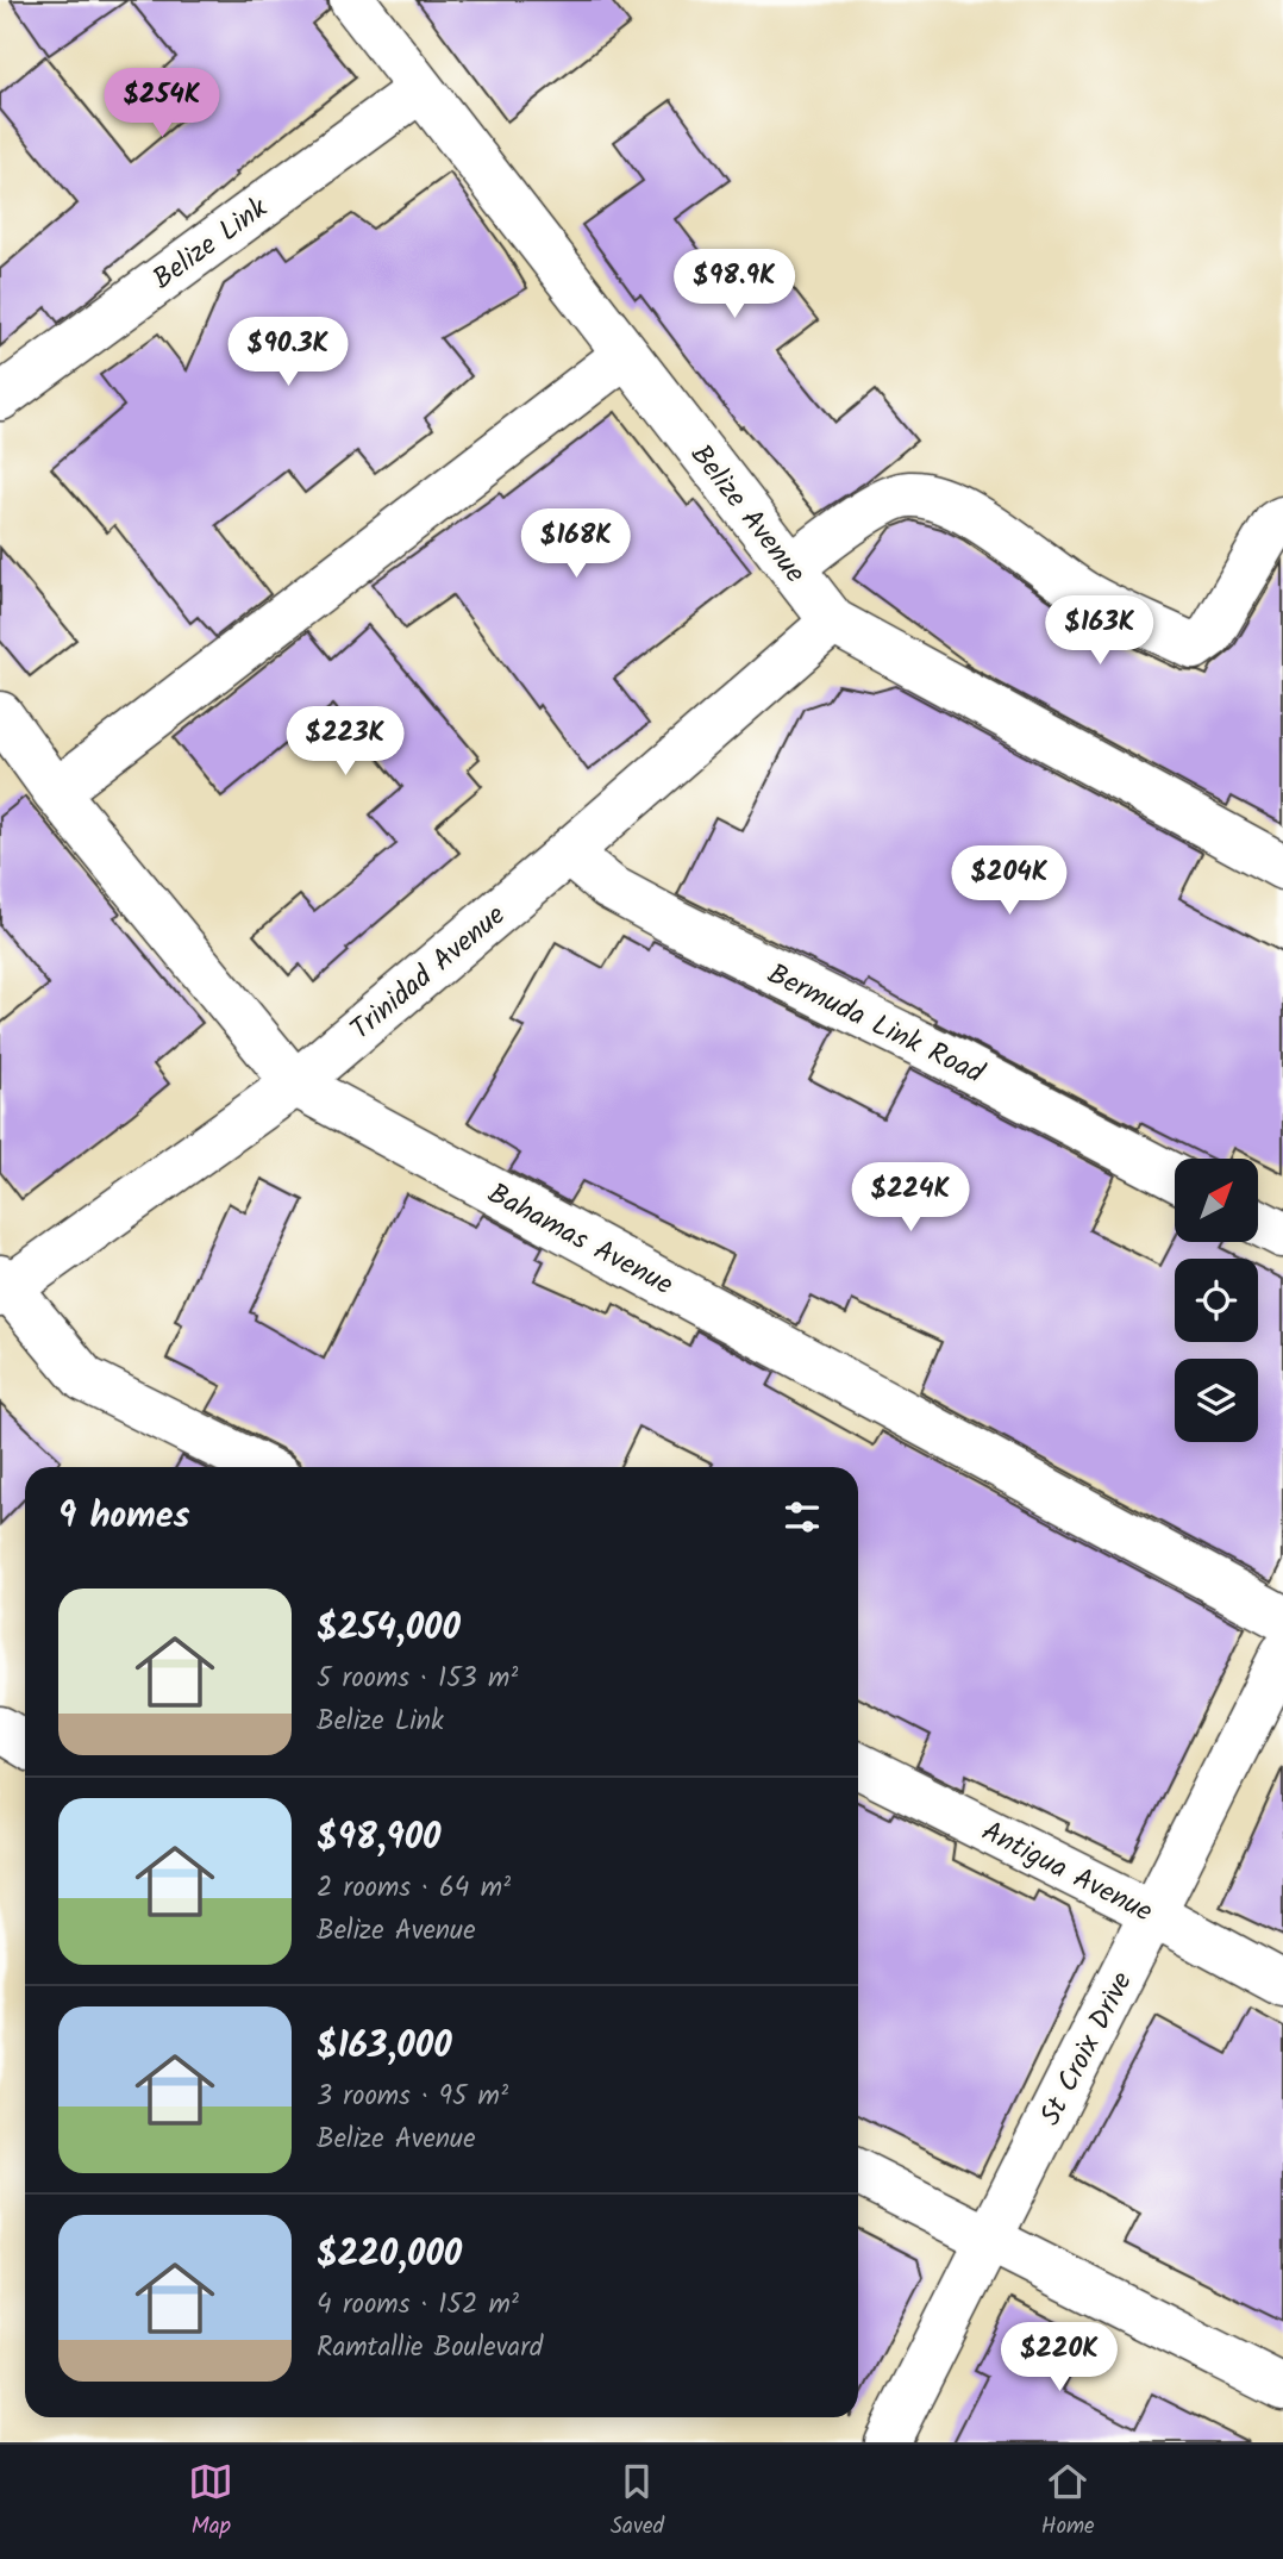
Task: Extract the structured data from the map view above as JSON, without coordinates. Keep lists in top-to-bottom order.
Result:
{
  "streets": {
    "street": [
      "Belize Link",
      "Belize Avenue",
      "Trinidad Avenue",
      "Bermuda Link Road",
      "Bahamas Avenue",
      "Antigua Avenue",
      "St Croix Drive"
    ]
  },
  "crossings": [
    ["Belize Link", "Belize Avenue"],
    ["Belize Avenue", "Trinidad Avenue"],
    ["Trinidad Avenue", "Bermuda Link Road"],
    ["Trinidad Avenue", "Bahamas Avenue"],
    ["Antigua Avenue", "St Croix Drive"]
  ],
  "north": "top right",
  "page": {
    "price": [
      "$254K",
      "$98.9K",
      "$90.3K",
      "$168K",
      "$163K",
      "$223K",
      "$204K",
      "$224K",
      "$220K"
    ],
    "heading": "9 homes",
    "list": [
      {
        "name": "$254,000",
        "note": "5 rooms · 153 m² · Belize Link"
      },
      {
        "name": "$98,900",
        "note": "2 rooms · 64 m² · Belize Avenue"
      },
      {
        "name": "$163,000",
        "note": "3 rooms · 95 m² · Belize Avenue"
      },
      {
        "name": "$220,000",
        "note": "4 rooms · 152 m² · Ramtallie Boulevard"
      }
    ],
    "tabs": ["Map", "Saved", "Home"]
  }
}
